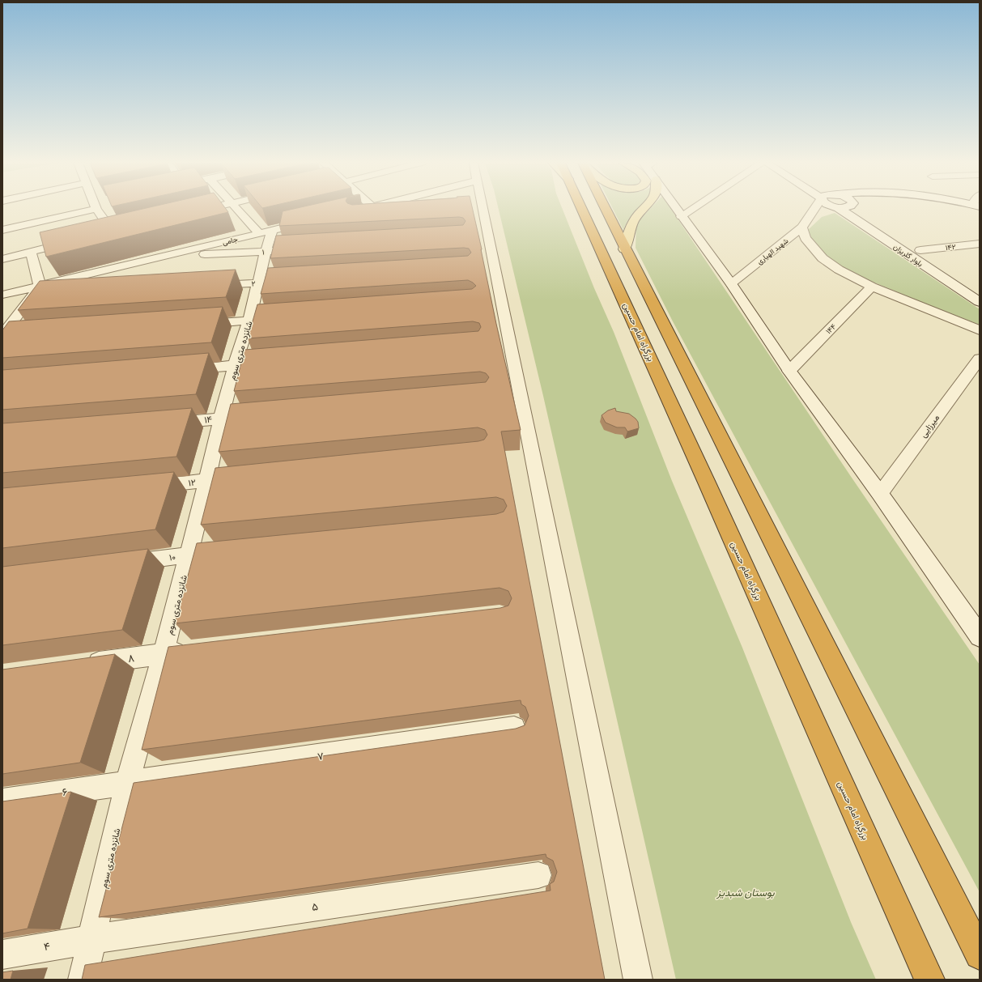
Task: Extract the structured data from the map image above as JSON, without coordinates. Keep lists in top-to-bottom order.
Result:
{
  "streets": {
    "highway": ["بزرگراه امام حسین"],
    "main road": ["بلوار گلریزان"],
    "street": [
      "جامی",
      "۱۴۲",
      "شهید الهیاری",
      "۱",
      "۲",
      "۱۴۴",
      "شانزده متری سوم",
      "۱۴",
      "میرزایی",
      "۱۲",
      "۱۰",
      "۸",
      "۷",
      "۶",
      "۵",
      "۴"
    ]
  },
  "crossings": [
    ["جامی", "۱"],
    ["جامی", "شانزده متری سوم"],
    ["۱۴۲", "بلوار گلریزان"],
    ["۱", "شانزده متری سوم"],
    ["۲", "شانزده متری سوم"],
    ["شانزده متری سوم", "۱۴"],
    ["شانزده متری سوم", "۱۲"],
    ["شانزده متری سوم", "۱۰"],
    ["شانزده متری سوم", "۸"],
    ["شانزده متری سوم", "۷"],
    ["شانزده متری سوم", "۶"],
    ["شانزده متری سوم", "۵"],
    ["شانزده متری سوم", "۴"],
    ["۷", "۶"],
    ["۵", "۴"]
  ],
  "parks": ["بوستان شبدیز"]
}
